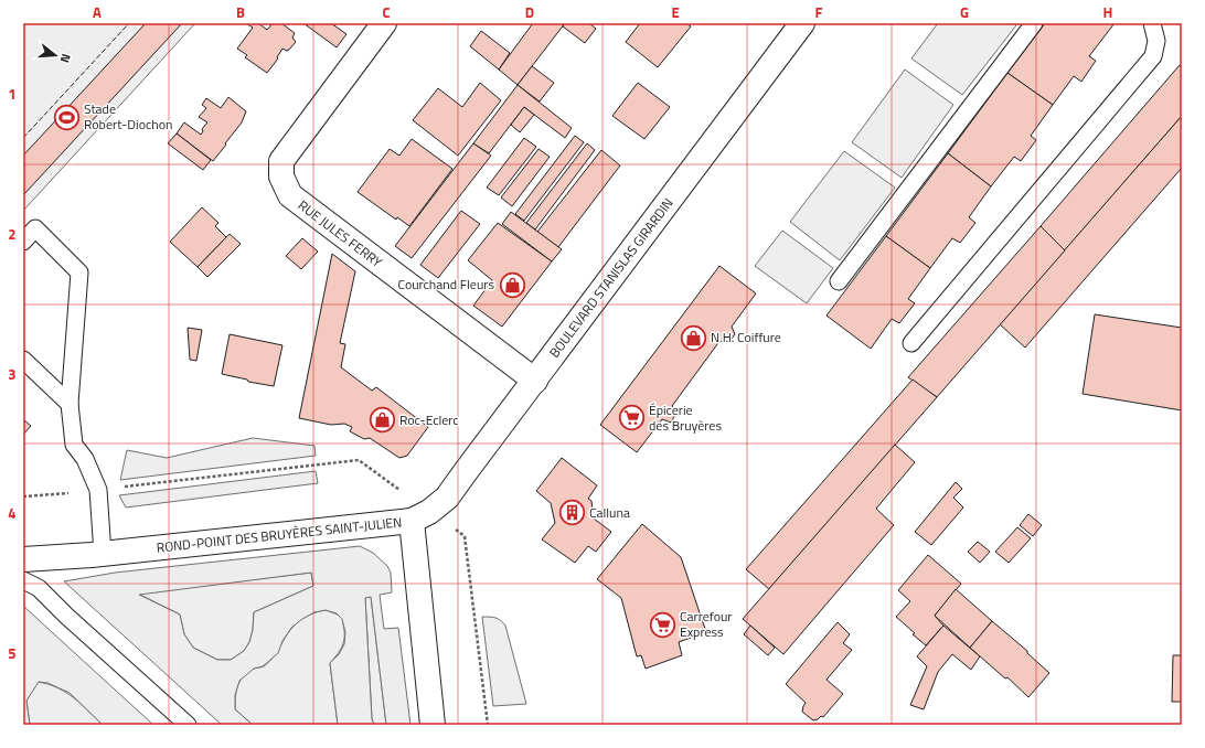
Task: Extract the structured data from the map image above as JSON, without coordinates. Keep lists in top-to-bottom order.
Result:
{
  "streets": {
    "main road": ["RUE JULES FERRY", "BOULEVARD STANISLAS GIRARDIN", "ROND-POINT DES BRUYÈRES SAINT-JULIEN"]
  },
  "crossings": [
    ["RUE JULES FERRY", "BOULEVARD STANISLAS GIRARDIN"],
    ["BOULEVARD STANISLAS GIRARDIN", "ROND-POINT DES BRUYÈRES SAINT-JULIEN"]
  ],
  "places": {
    "sports": ["Stade Robert-Diochon"],
    "shop": ["Courchand Fleurs", "N.H. Coiffure", "Roc-Eclerc"],
    "supermarket": ["Épicerie des Bruyères", "Carrefour Express"],
    "building": ["Calluna"]
  },
  "north": "right",
  "grid": {
    "columns": [
      "A",
      "B",
      "C",
      "D",
      "E",
      "F",
      "G",
      "H"
    ],
    "rows": [
      "1",
      "2",
      "3",
      "4",
      "5"
    ]
  }
}
